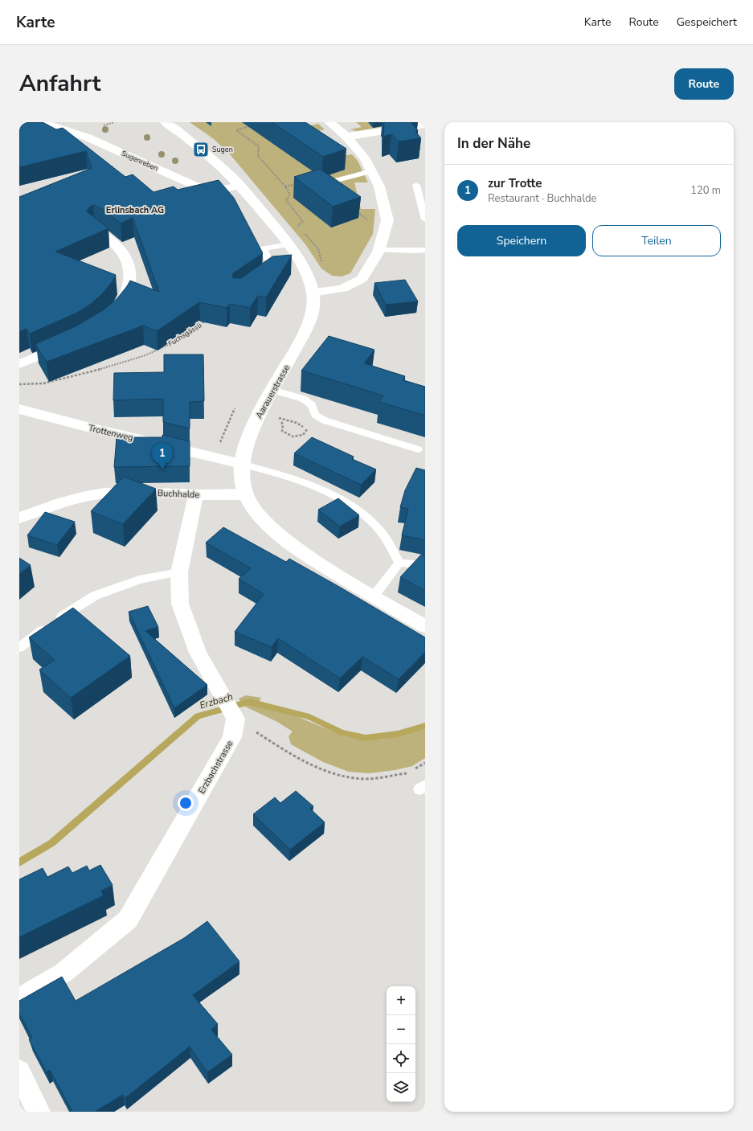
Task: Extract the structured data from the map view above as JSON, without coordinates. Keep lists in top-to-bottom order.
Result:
{
  "streets": {
    "street": [
      "Sugenreben",
      "Aarauerstrasse",
      "Trottenweg",
      "Buchhalde",
      "Erzbachstrasse"
    ],
    "path": ["Fuchsgässli"]
  },
  "crossings": [
    ["Sugenreben", "Aarauerstrasse"],
    ["Aarauerstrasse", "Trottenweg"],
    ["Aarauerstrasse", "Buchhalde"]
  ],
  "districts": ["Erlinsbach AG"],
  "water": ["Erzbach"],
  "places": {
    "bus stop": ["Sugen"]
  },
  "page": {
    "header": "Karte",
    "nav": ["Karte", "Route", "Gespeichert"],
    "title": "Anfahrt",
    "buttons": [
      "Route",
      ["Speichern", "Teilen"]
    ],
    "heading": "In der Nähe",
    "list": [
      {
        "mark": "1",
        "name": "zur Trotte",
        "note": "Restaurant · Buchhalde",
        "value": "120 m"
      }
    ],
    "pins": "1",
    "map_buttons": ["+", "−"]
  }
}
